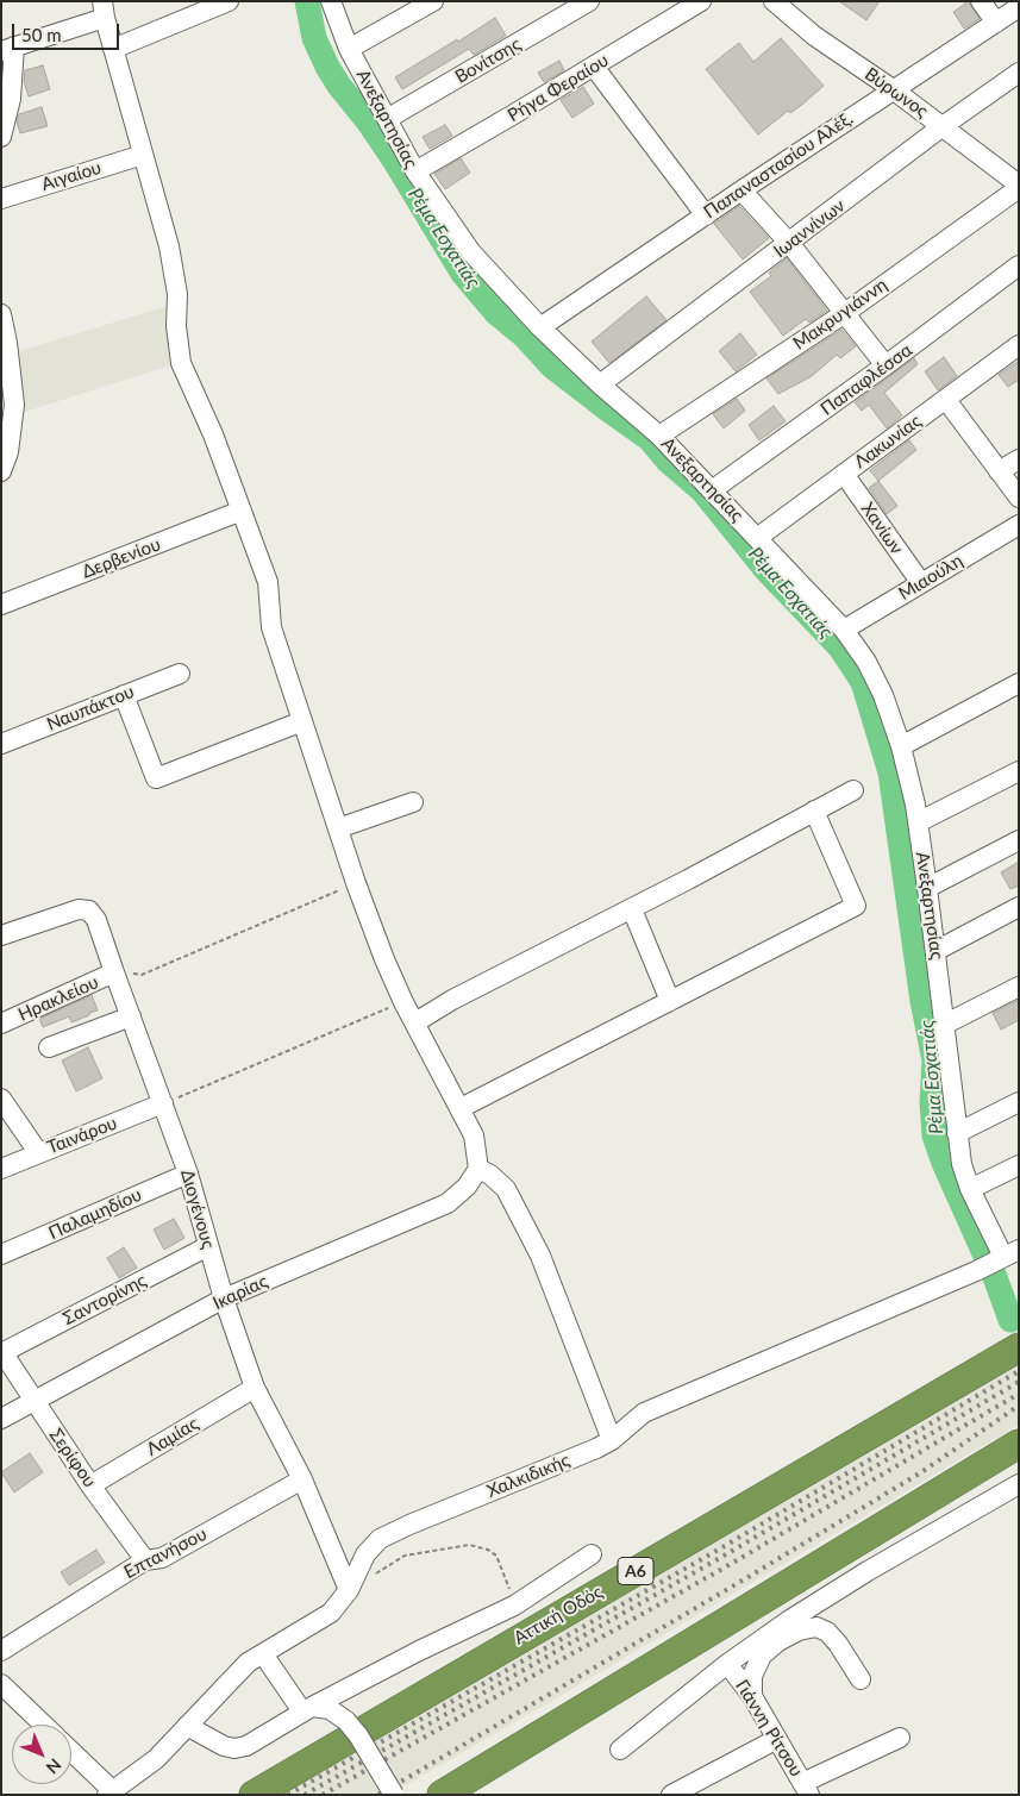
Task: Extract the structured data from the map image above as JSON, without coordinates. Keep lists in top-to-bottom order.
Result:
{
  "streets": {
    "highway": ["Α6", "Αττική Οδός"],
    "street": [
      "Βονίτσης",
      "Ρήγα Φεραίου",
      "Βύρωνος",
      "Ανεξαρτησίας",
      "Παπαναστασίου Αλέξ.",
      "Αιγαίου",
      "Ιωαννίνων",
      "Μακρυγιάννη",
      "Παπαφλέσσα",
      "Λακωνίας",
      "Χανίων",
      "Δερβενίου",
      "Μιαούλη",
      "Ναυπάκτου",
      "Ηρακλείου",
      "Ταινάρου",
      "Διογένους",
      "Παλαμηδίου",
      "Ικαρίας",
      "Σαντορίνης",
      "Λαμίας",
      "Σερίφου",
      "Χαλκιδικής",
      "Επτανήσου",
      "Γιάννη Ρίτσου"
    ]
  },
  "crossings": [
    ["Βονίτσης", "Ανεξαρτησίας"],
    ["Ρήγα Φεραίου", "Ανεξαρτησίας"],
    ["Βύρωνος", "Παπαναστασίου Αλέξ."],
    ["Βύρωνος", "Ιωαννίνων"],
    ["Βύρωνος", "Μακρυγιάννη"],
    ["Ανεξαρτησίας", "Παπαναστασίου Αλέξ."],
    ["Ανεξαρτησίας", "Ιωαννίνων"],
    ["Ανεξαρτησίας", "Μακρυγιάννη"],
    ["Ανεξαρτησίας", "Παπαφλέσσα"],
    ["Ανεξαρτησίας", "Λακωνίας"],
    ["Ανεξαρτησίας", "Μιαούλη"],
    ["Ανεξαρτησίας", "Χαλκιδικής"],
    ["Λακωνίας", "Χανίων"],
    ["Χανίων", "Μιαούλη"],
    ["Ηρακλείου", "Διογένους"],
    ["Ταινάρου", "Διογένους"],
    ["Διογένους", "Παλαμηδίου"],
    ["Διογένους", "Ικαρίας"],
    ["Διογένους", "Σαντορίνης"],
    ["Διογένους", "Λαμίας"],
    ["Διογένους", "Χαλκιδικής"],
    ["Διογένους", "Επτανήσου"],
    ["Ικαρίας", "Σερίφου"],
    ["Σαντορίνης", "Σερίφου"],
    ["Λαμίας", "Σερίφου"],
    ["Σερίφου", "Επτανήσου"]
  ],
  "water": ["Ρέμα Εσχατιάς"],
  "scale_bar": "50 m",
  "north": "bottom right"
}
